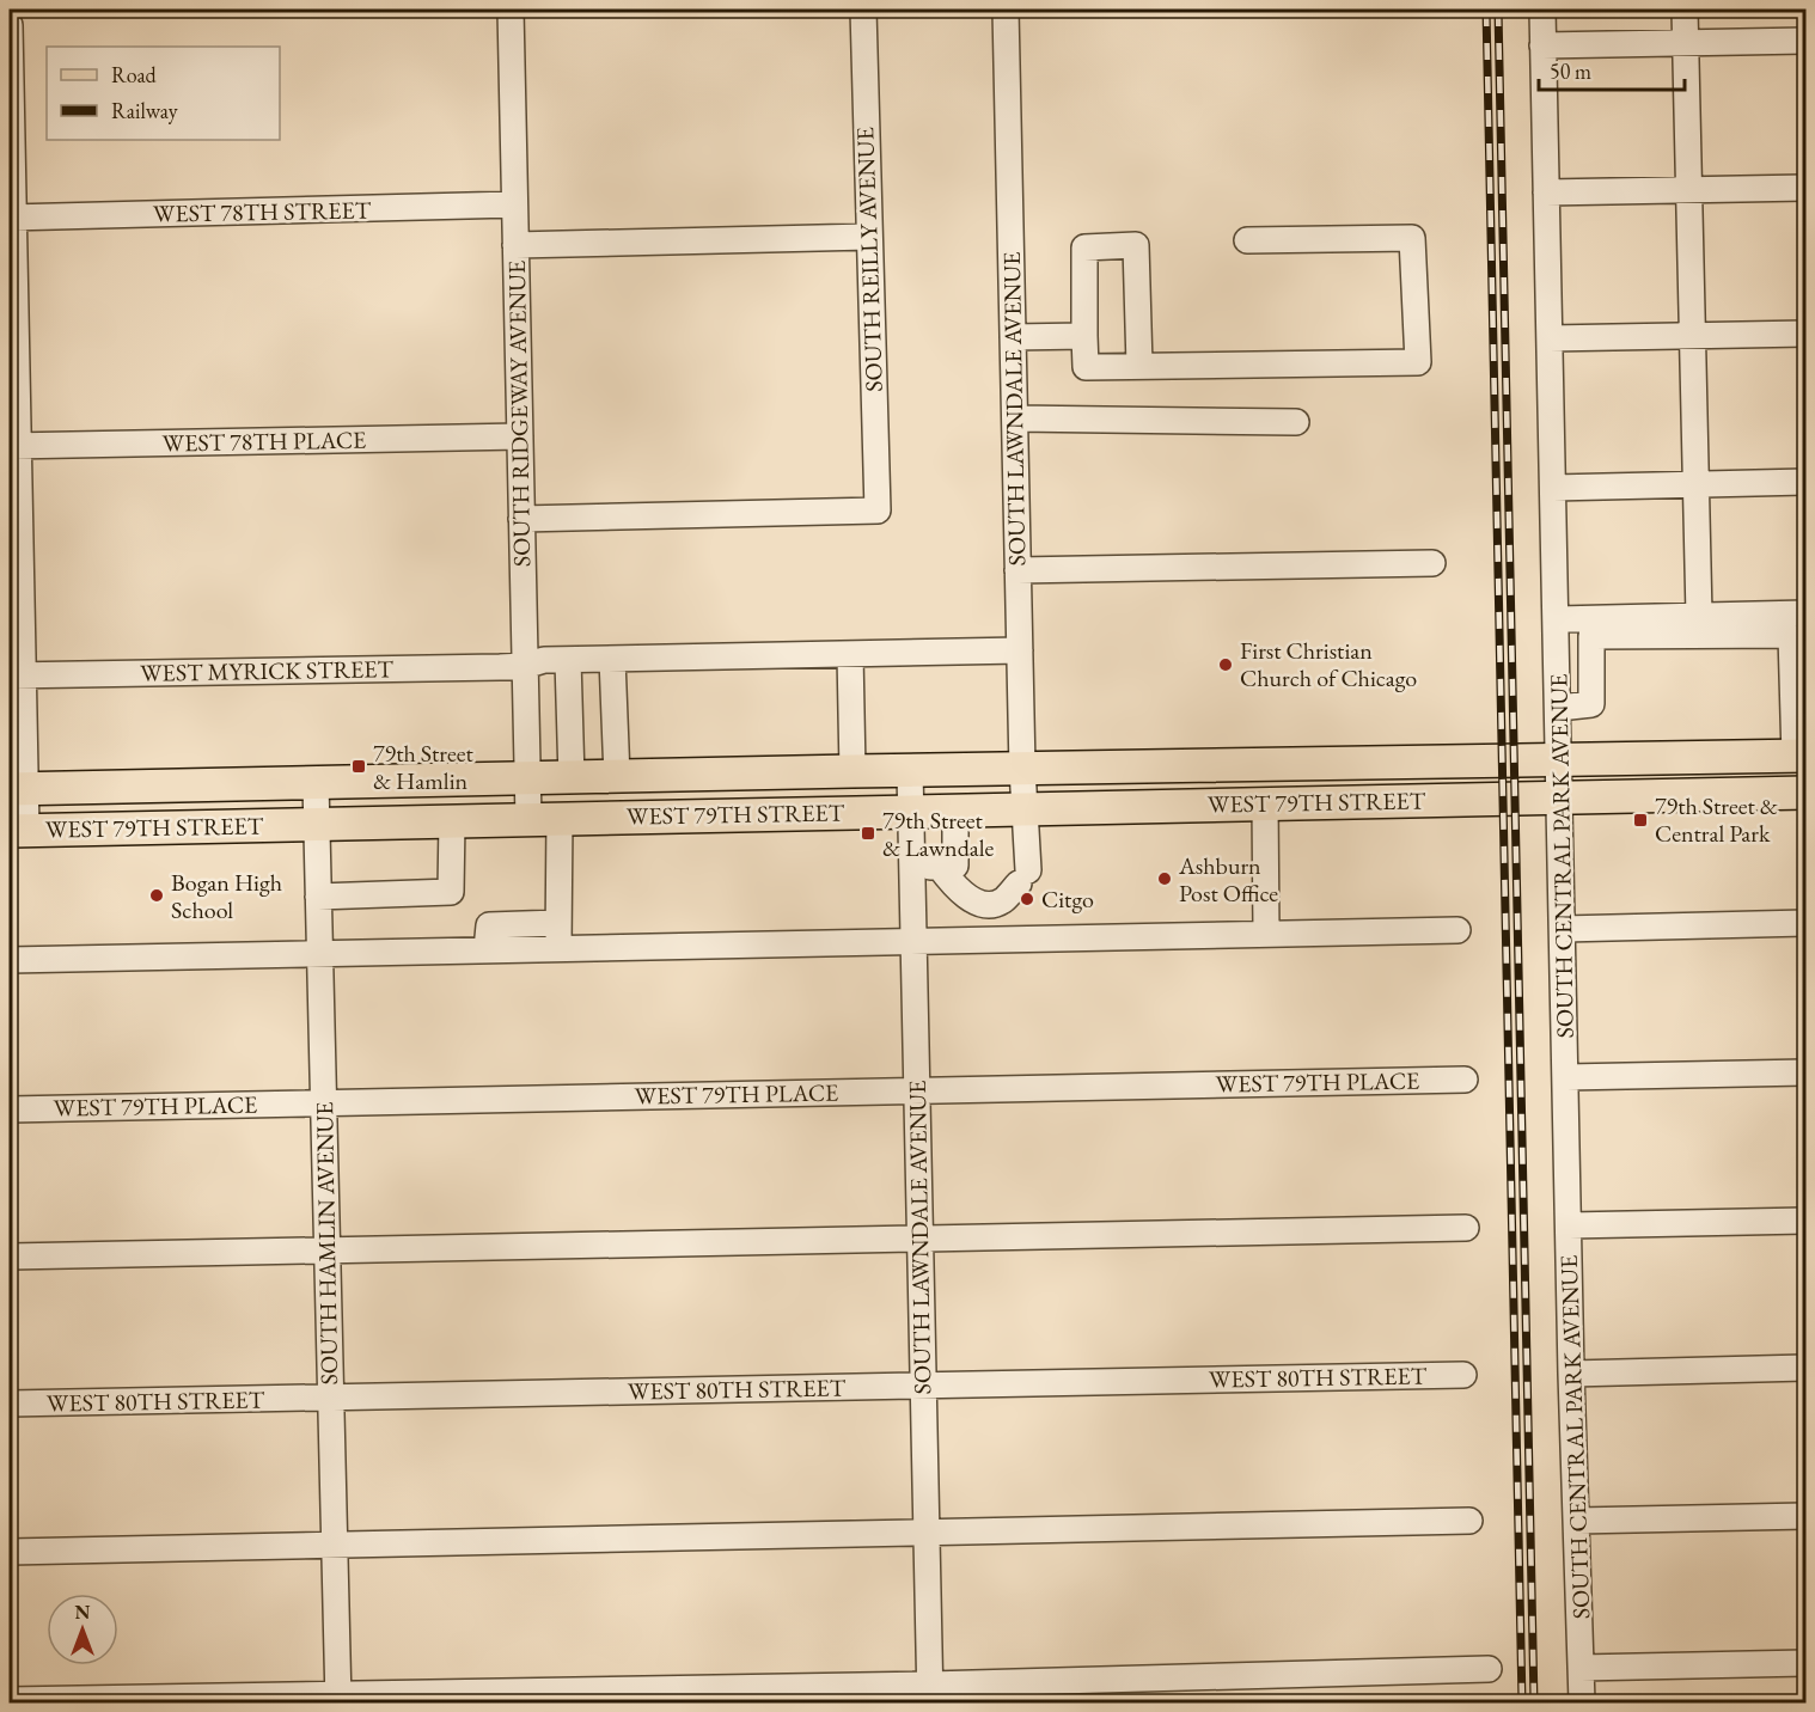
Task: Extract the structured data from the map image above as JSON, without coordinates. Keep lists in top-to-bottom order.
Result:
{
  "streets": {
    "main road": ["WEST 79TH STREET"],
    "street": [
      "WEST 78TH STREET",
      "SOUTH REILLY AVENUE",
      "SOUTH LAWNDALE AVENUE",
      "SOUTH RIDGEWAY AVENUE",
      "WEST 78TH PLACE",
      "WEST MYRICK STREET",
      "SOUTH CENTRAL PARK AVENUE",
      "WEST 79TH PLACE",
      "SOUTH HAMLIN AVENUE",
      "WEST 80TH STREET"
    ]
  },
  "crossings": [
    ["WEST 78TH STREET", "SOUTH RIDGEWAY AVENUE"],
    ["SOUTH REILLY AVENUE", "SOUTH RIDGEWAY AVENUE"],
    ["SOUTH LAWNDALE AVENUE", "WEST MYRICK STREET"],
    ["SOUTH LAWNDALE AVENUE", "WEST 79TH STREET"],
    ["SOUTH LAWNDALE AVENUE", "WEST 79TH PLACE"],
    ["SOUTH LAWNDALE AVENUE", "WEST 80TH STREET"],
    ["SOUTH RIDGEWAY AVENUE", "WEST 78TH PLACE"],
    ["SOUTH RIDGEWAY AVENUE", "WEST MYRICK STREET"],
    ["SOUTH RIDGEWAY AVENUE", "WEST 79TH STREET"],
    ["WEST 79TH STREET", "SOUTH CENTRAL PARK AVENUE"],
    ["WEST 79TH STREET", "SOUTH HAMLIN AVENUE"],
    ["WEST 79TH PLACE", "SOUTH HAMLIN AVENUE"],
    ["SOUTH HAMLIN AVENUE", "WEST 80TH STREET"]
  ],
  "places": {
    "other": [
      "First Christian Church of Chicago",
      "Ashburn Post Office",
      "Bogan High School",
      "Citgo"
    ],
    "transit": ["79th Street & Hamlin", "79th Street & Central Park", "79th Street & Lawndale"]
  },
  "legend": ["Road", "Railway"],
  "scale_bar": "50 m",
  "north": "top"
}
